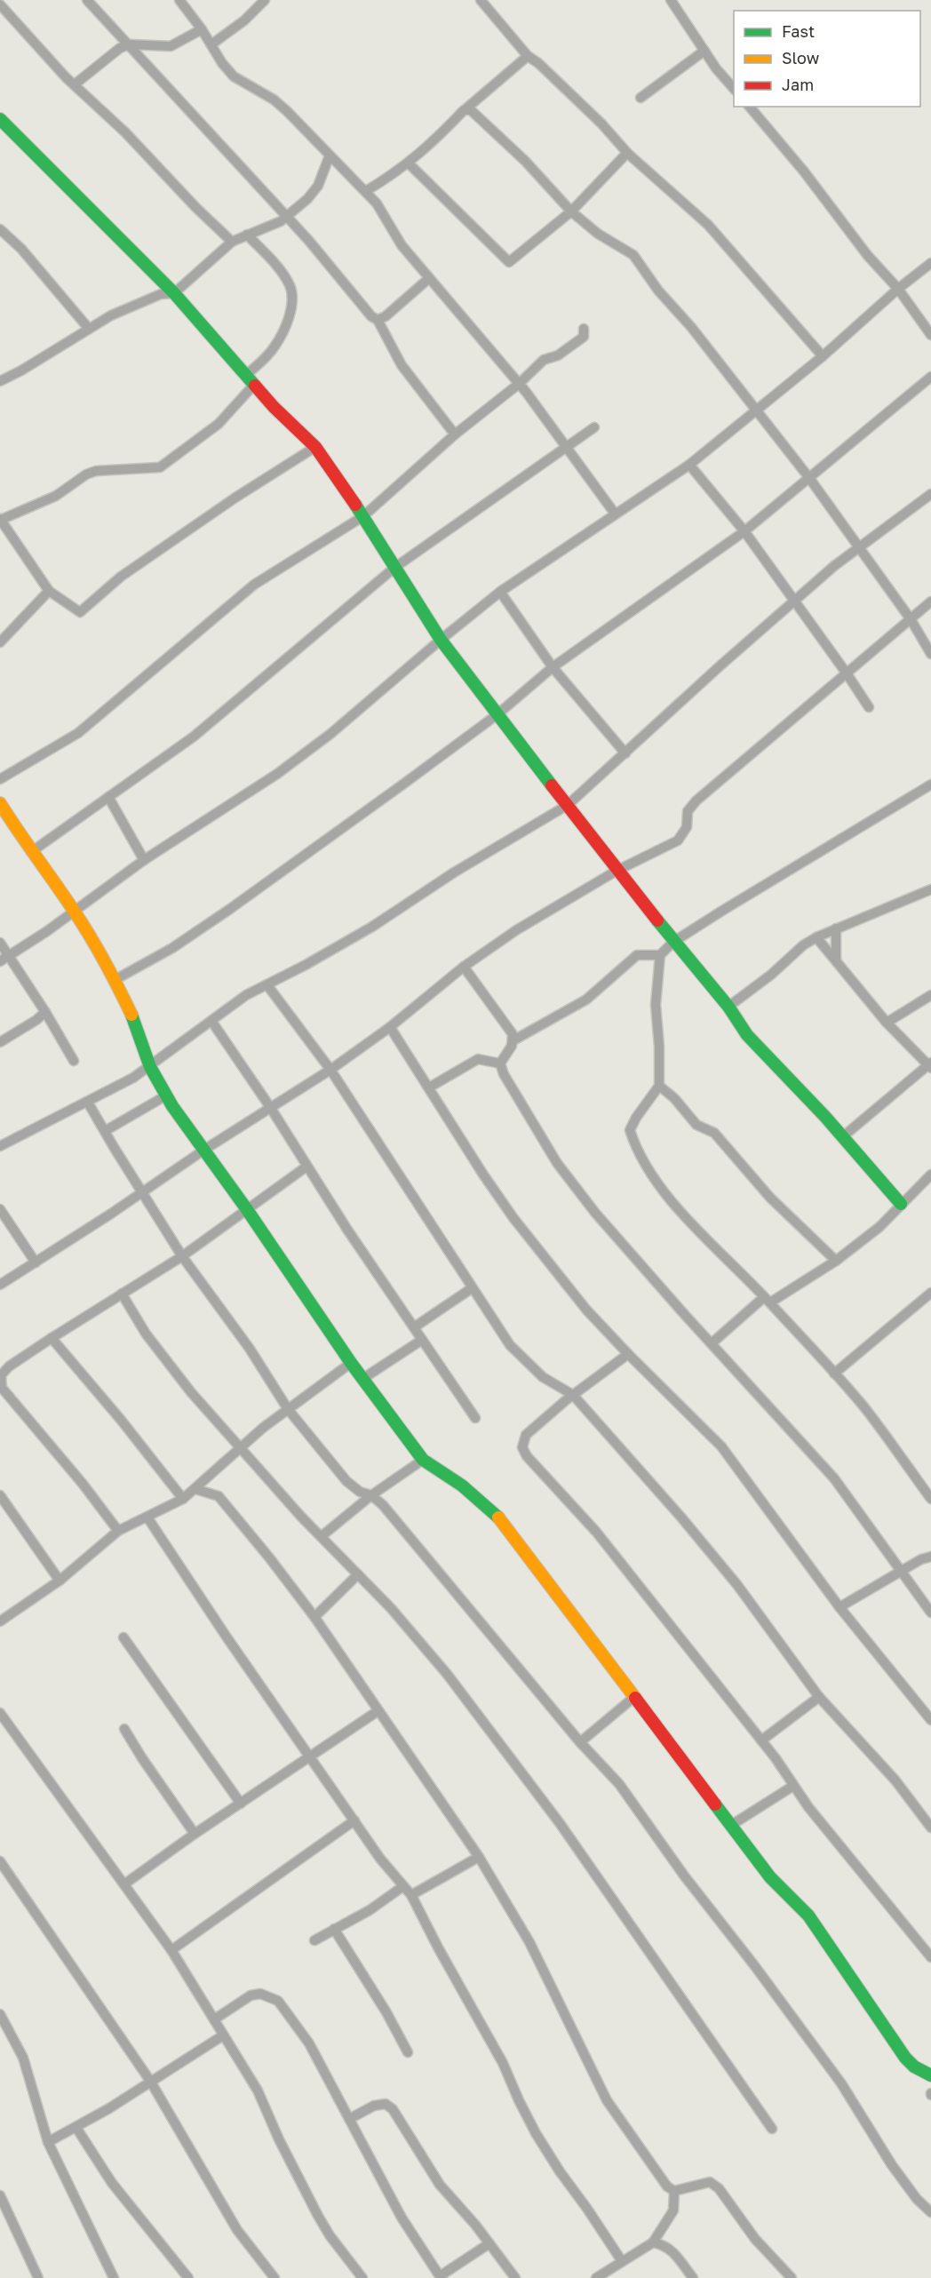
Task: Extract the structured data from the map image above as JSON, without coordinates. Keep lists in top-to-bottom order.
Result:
{
  "legend": ["Fast", "Slow", "Jam"]
}
